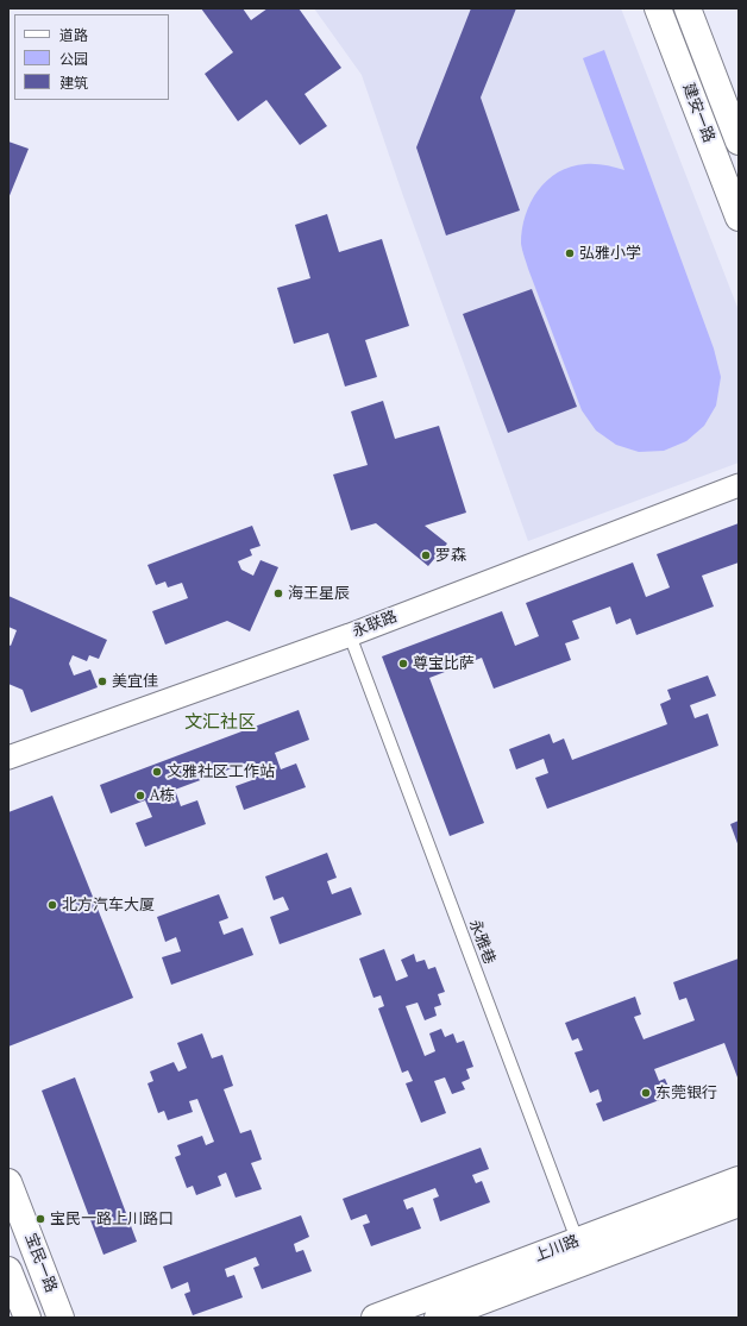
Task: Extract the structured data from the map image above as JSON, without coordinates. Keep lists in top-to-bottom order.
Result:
{
  "streets": {
    "main road": ["建安一路", "上川路", "宝民一路"],
    "street": ["永联路"],
    "lane": ["永雅巷"]
  },
  "crossings": [
    ["永联路", "永雅巷"],
    ["永雅巷", "上川路"]
  ],
  "districts": ["文汇社区"],
  "places": [
    "弘雅小学",
    "罗森",
    "海王星辰",
    "尊宝比萨",
    "美宜佳",
    "文雅社区工作站",
    "A栋",
    "北方汽车大厦",
    "东莞银行",
    "宝民一路上川路口"
  ],
  "legend": ["道路", "公园", "建筑"]
}
